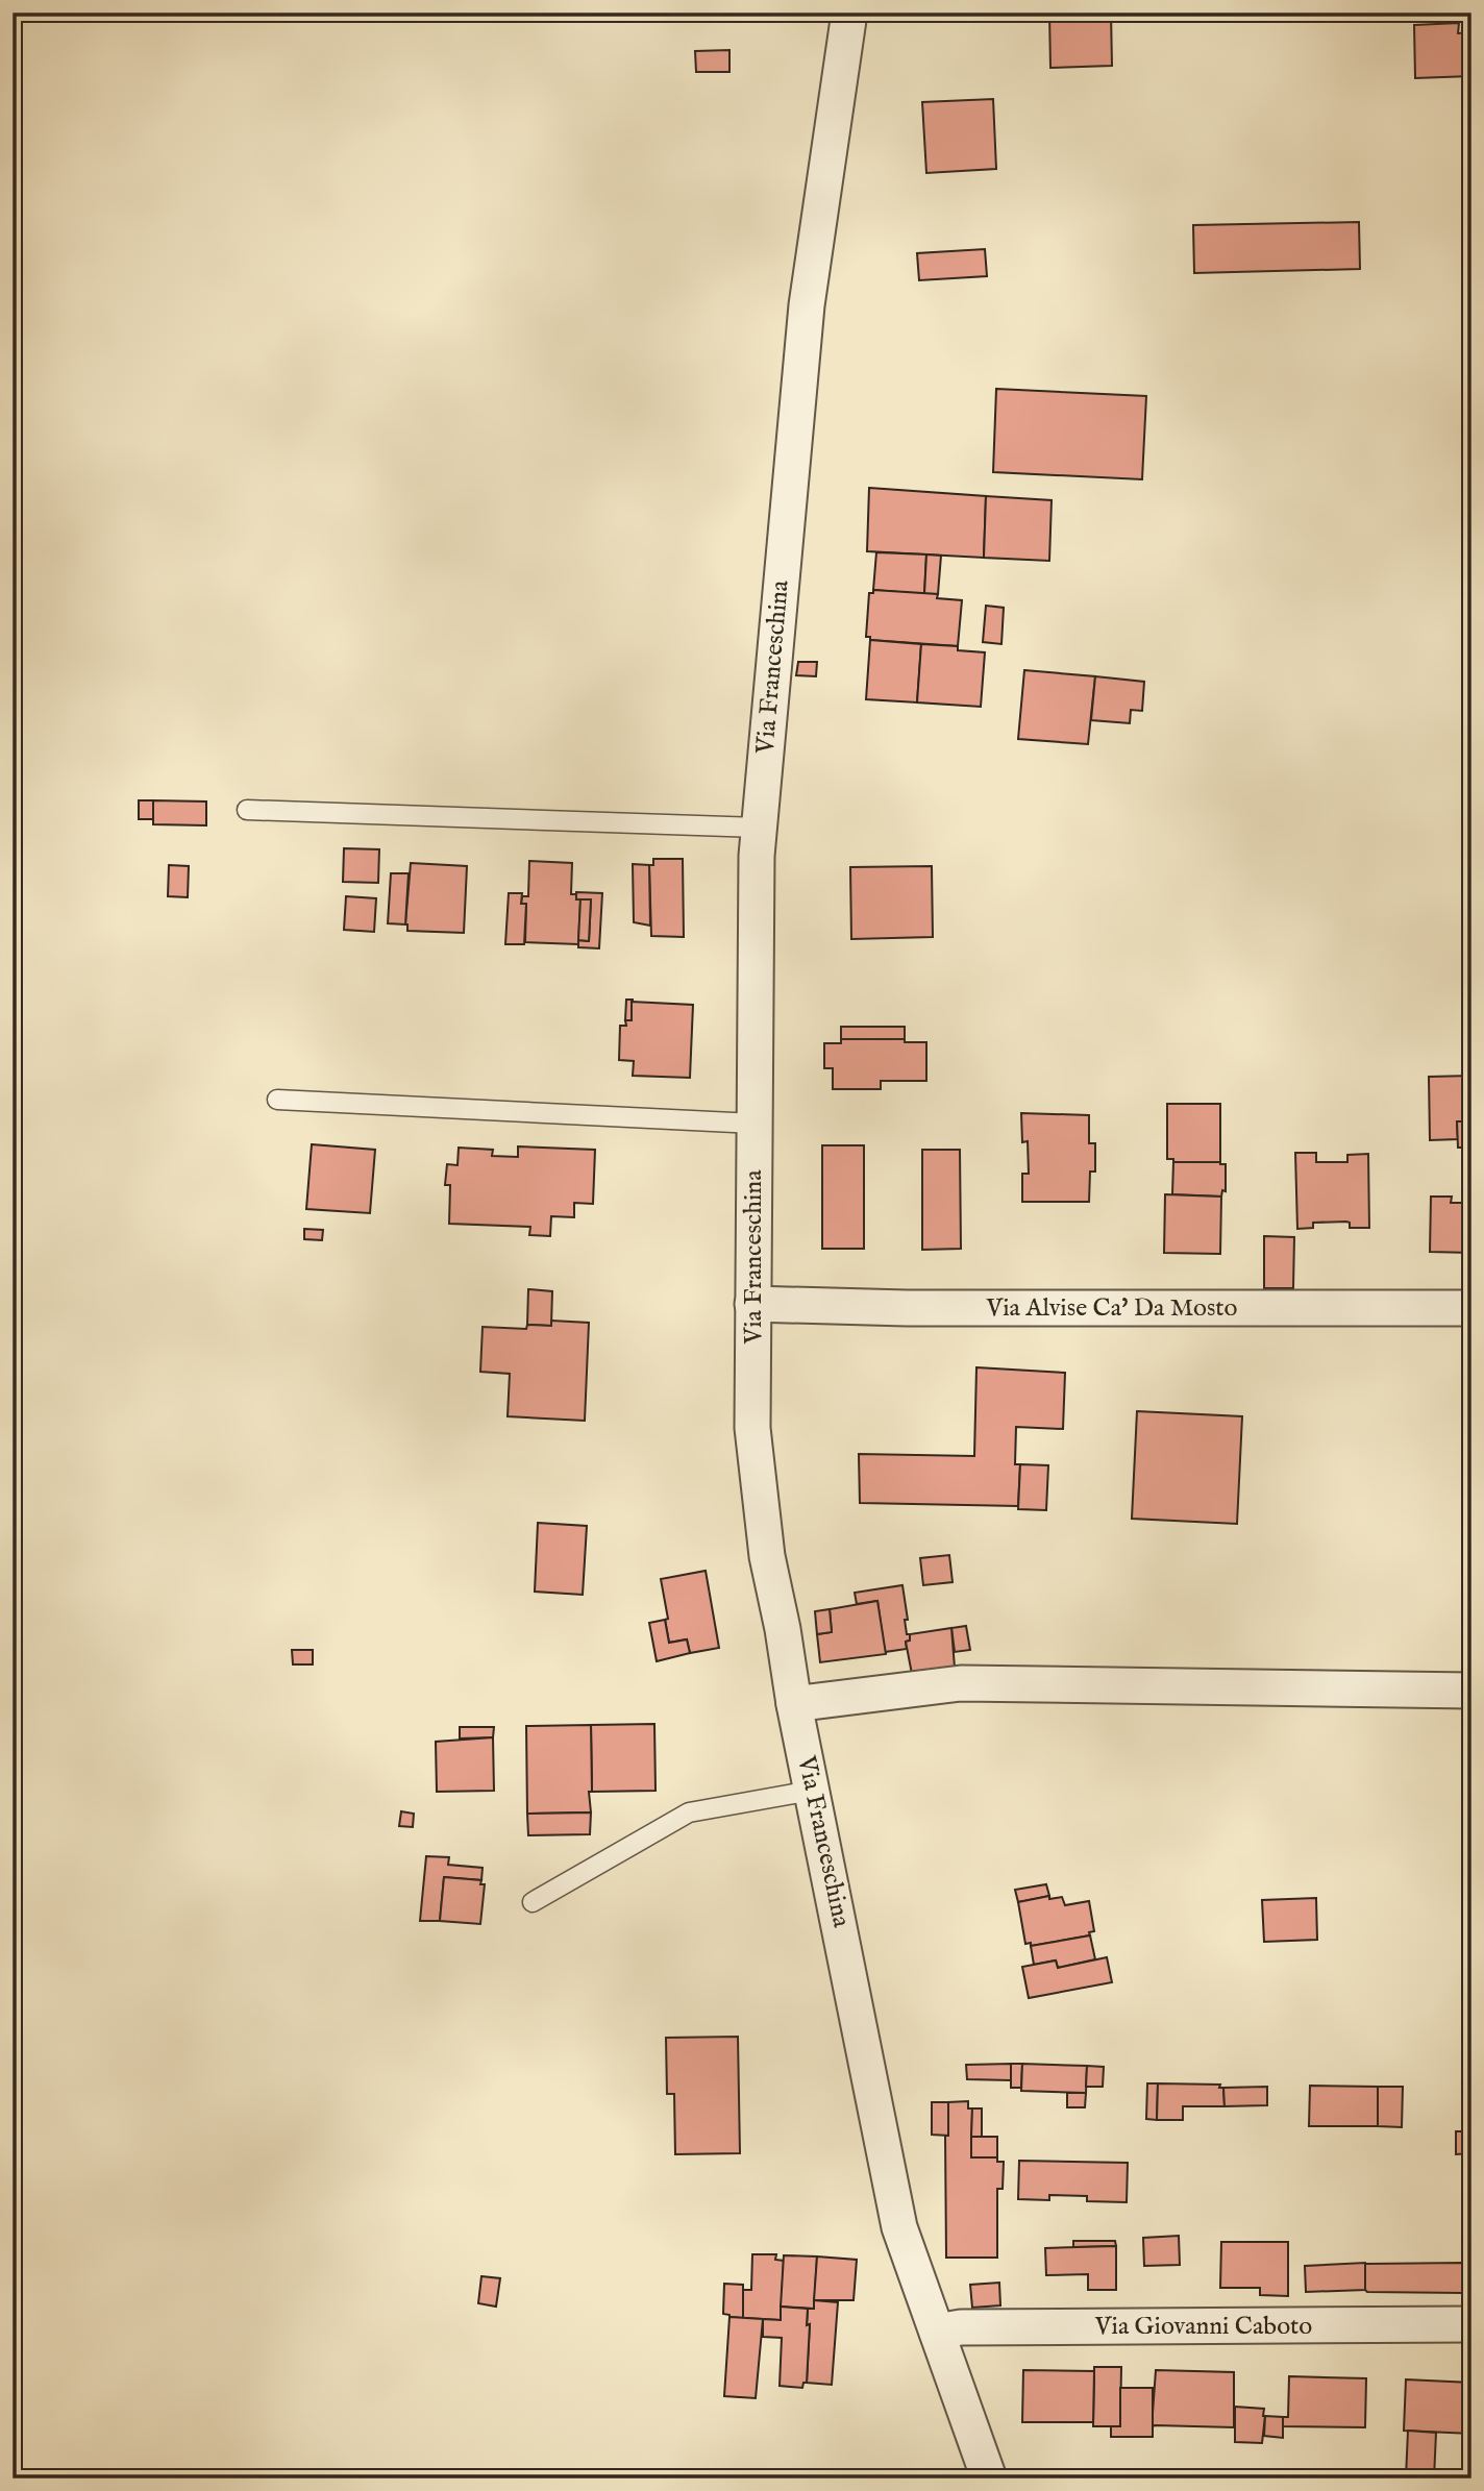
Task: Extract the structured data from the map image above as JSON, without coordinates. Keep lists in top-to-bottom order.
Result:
{
  "streets": {
    "street": ["Via Franceschina", "Via Alvise Ca' Da Mosto", "Via Giovanni Caboto"]
  },
  "crossings": [
    ["Via Franceschina", "Via Alvise Ca' Da Mosto"],
    ["Via Franceschina", "Via Giovanni Caboto"]
  ]
}
